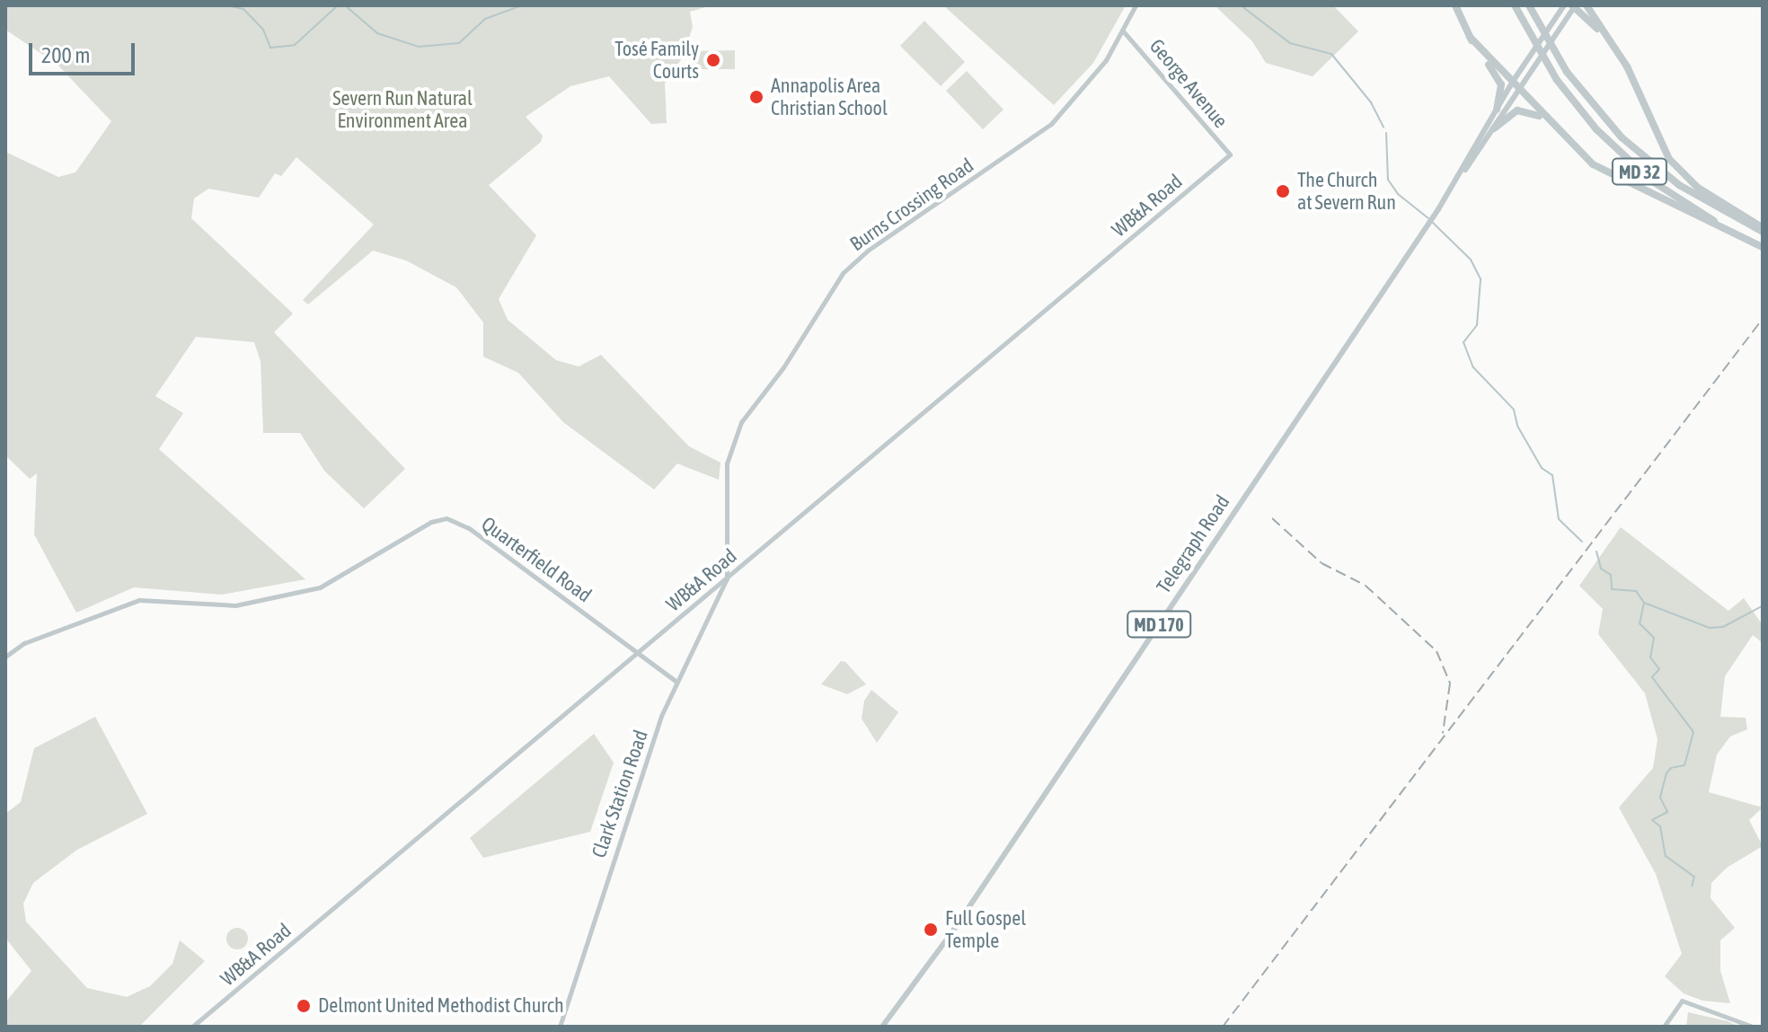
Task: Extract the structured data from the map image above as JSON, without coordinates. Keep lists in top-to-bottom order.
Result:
{
  "streets": {
    "highway": ["MD 32"],
    "main road": ["Telegraph Road", "MD 170"],
    "street": [
      "George Avenue",
      "Burns Crossing Road",
      "WB&A Road",
      "Quarterfield Road",
      "Clark Station Road"
    ]
  },
  "crossings": [
    ["George Avenue", "Burns Crossing Road"],
    ["George Avenue", "WB&A Road"],
    ["Burns Crossing Road", "WB&A Road"],
    ["Burns Crossing Road", "Clark Station Road"],
    ["WB&A Road", "Quarterfield Road"],
    ["WB&A Road", "Clark Station Road"],
    ["Quarterfield Road", "Clark Station Road"]
  ],
  "parks": ["Severn Run Natural Environment Area"],
  "places": [
    "Tosé Family Courts",
    "Annapolis Area Christian School",
    "The Church at Severn Run",
    "Full Gospel Temple",
    "Delmont United Methodist Church"
  ],
  "scale_bar": "200 m"
}
